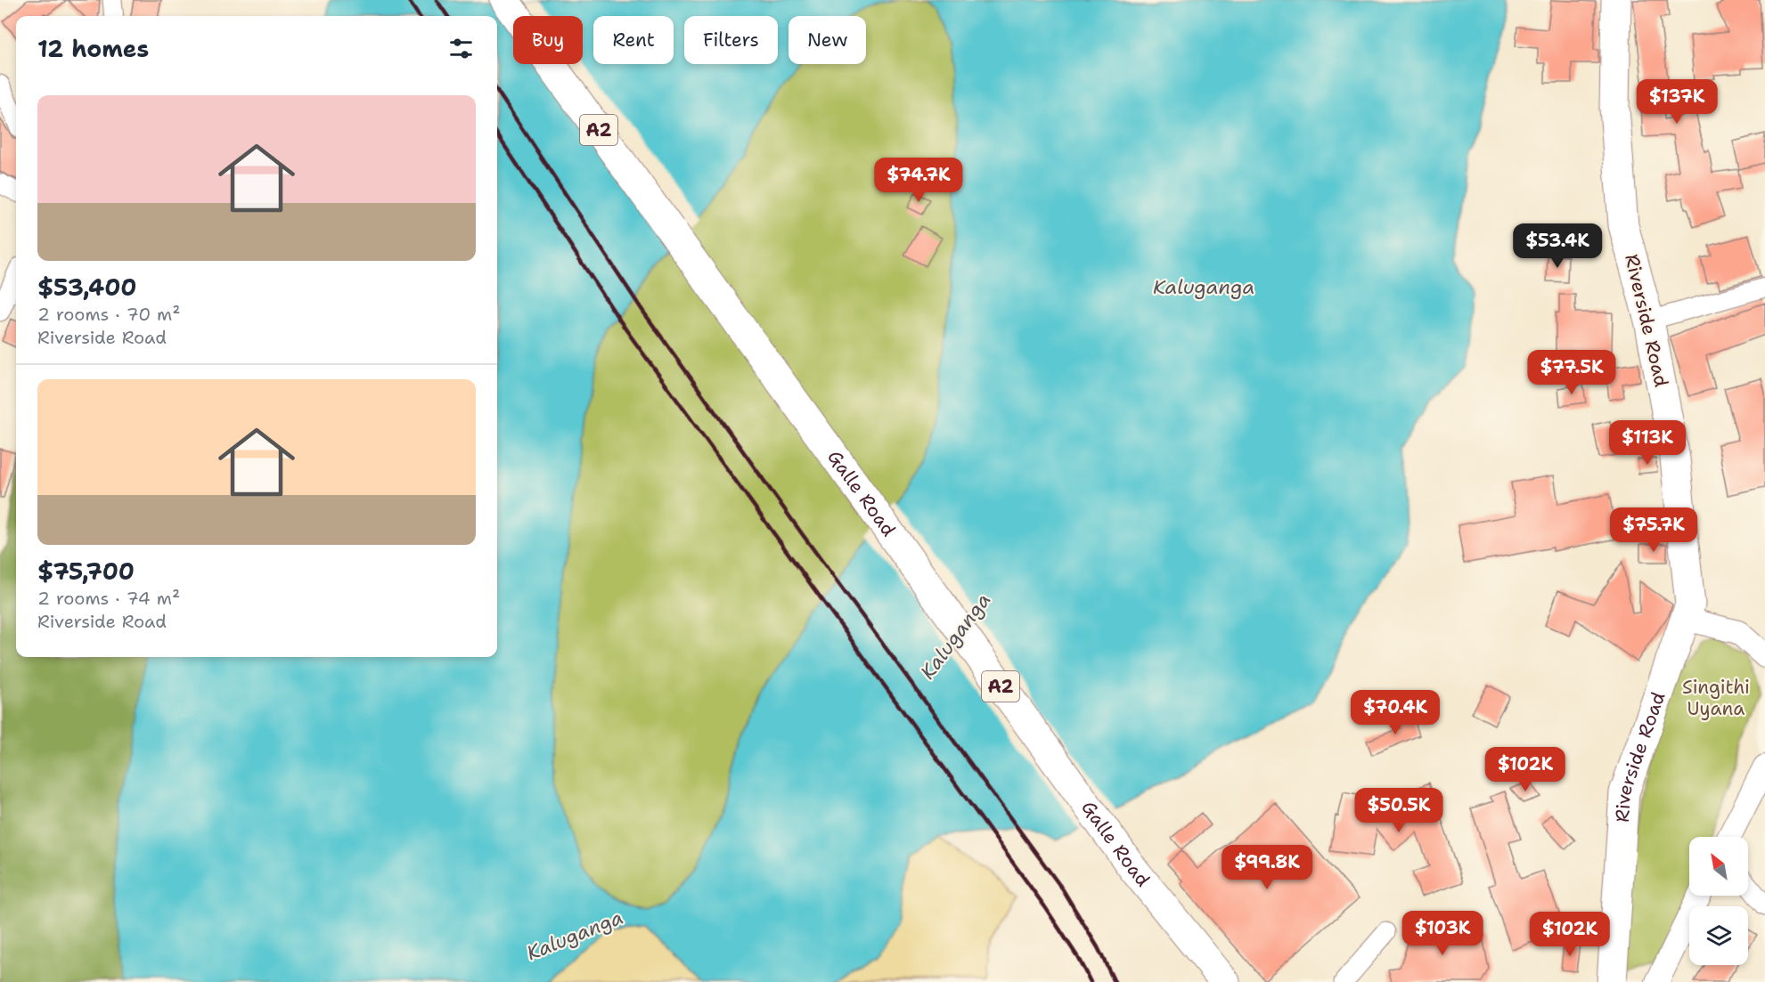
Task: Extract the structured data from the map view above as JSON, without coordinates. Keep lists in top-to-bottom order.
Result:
{
  "streets": {
    "main road": ["A2", "Riverside Road", "Galle Road"]
  },
  "water": ["Kaluganga"],
  "parks": ["Singithi Uyana"],
  "north": "top left",
  "page": {
    "chip": [
      "Buy",
      "Rent",
      "Filters",
      "New"
    ],
    "heading": "12 homes",
    "price": [
      "$137K",
      "$74.7K",
      "$53.4K",
      "$77.5K",
      "$113K",
      "$75.7K",
      "$70.4K",
      "$102K",
      "$50.5K",
      "$99.8K",
      "$103K",
      "$102K"
    ],
    "list": [
      {
        "name": "$53,400",
        "note": "2 rooms · 70 m² · Riverside Road"
      },
      {
        "name": "$75,700",
        "note": "2 rooms · 74 m² · Riverside Road"
      }
    ]
  }
}
